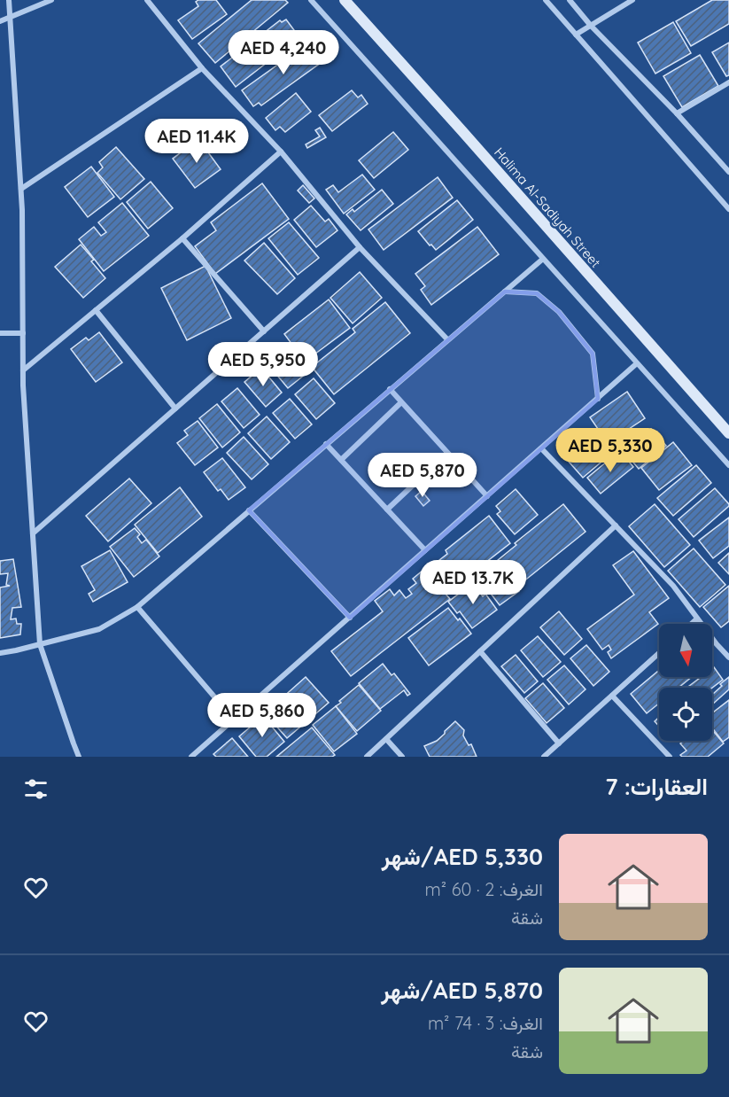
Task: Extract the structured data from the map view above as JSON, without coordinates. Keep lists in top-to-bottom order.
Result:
{
  "streets": {
    "street": ["Halima Al-Sadiyah Street"]
  },
  "north": "bottom",
  "page": {
    "price": [
      "AED 4,240",
      "AED 11.4K",
      "AED 5,950",
      "AED 5,330",
      "AED 5,870",
      "AED 13.7K",
      "AED 5,860"
    ],
    "heading": "العقارات: 7",
    "list": [
      {
        "name": "AED 5,330/شهر",
        "note": "الغرف: 2 · 60 m² · شقة"
      },
      {
        "name": "AED 5,870/شهر",
        "note": "الغرف: 3 · 74 m² · شقة"
      }
    ]
  }
}
